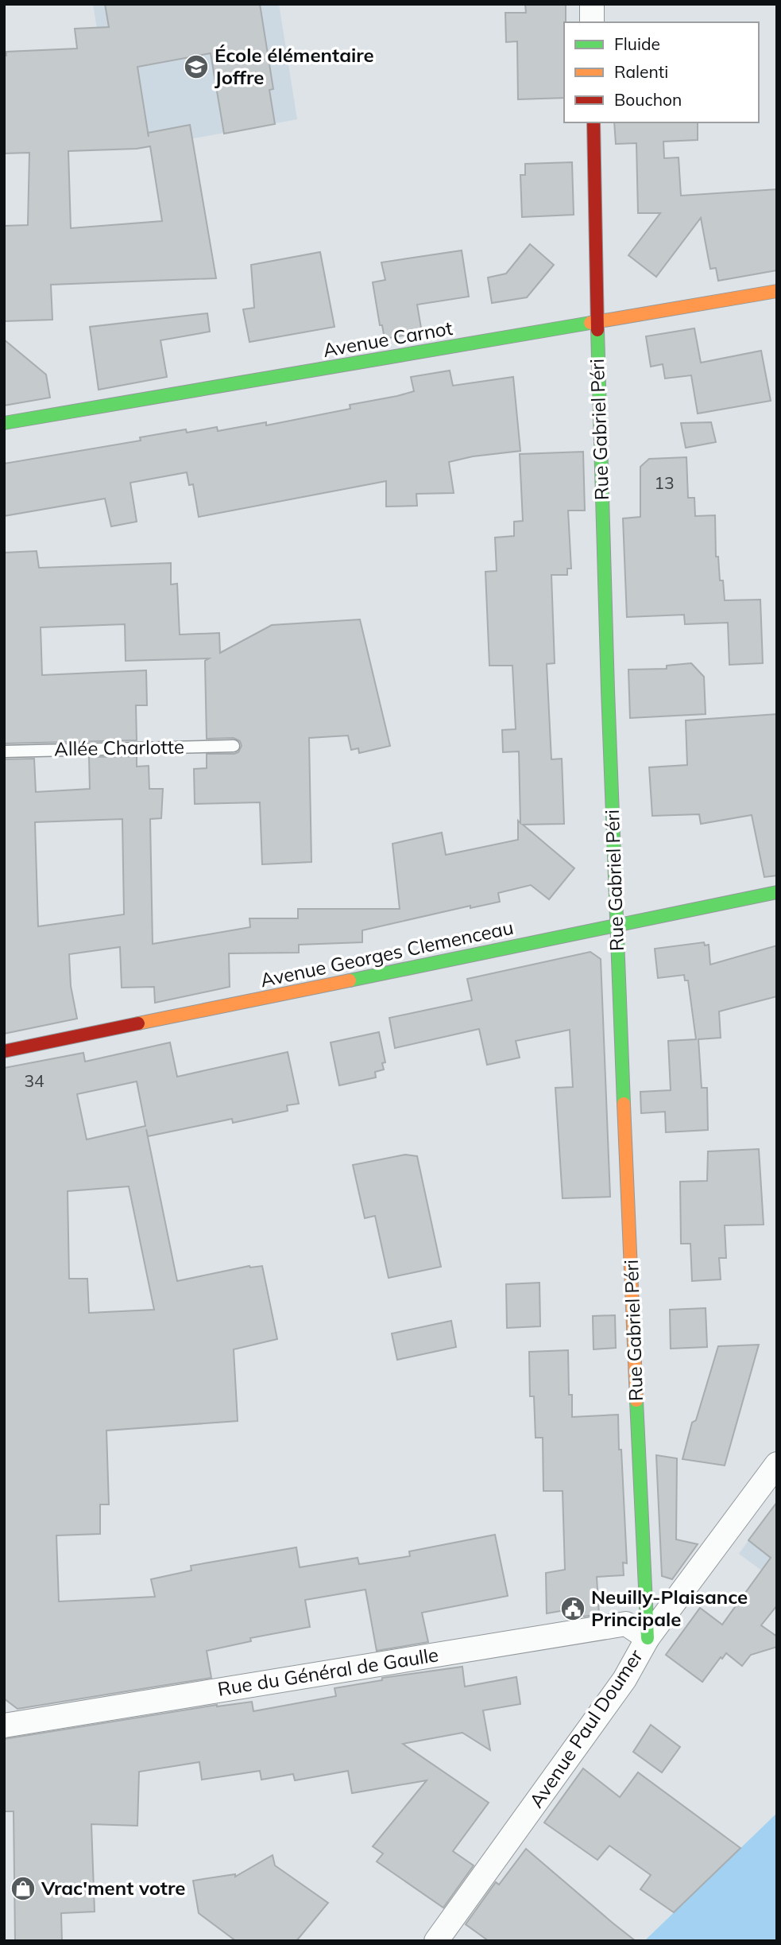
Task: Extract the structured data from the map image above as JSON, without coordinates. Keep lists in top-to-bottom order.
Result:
{
  "streets": {
    "street": [
      "Avenue Carnot",
      "Rue Gabriel Péri",
      "Avenue Georges Clemenceau",
      "Rue du Général de Gaulle",
      "Avenue Paul Doumer"
    ],
    "lane": ["Allée Charlotte"]
  },
  "crossings": [
    ["Avenue Carnot", "Rue Gabriel Péri"],
    ["Rue Gabriel Péri", "Avenue Georges Clemenceau"],
    ["Rue Gabriel Péri", "Rue du Général de Gaulle"],
    ["Rue Gabriel Péri", "Avenue Paul Doumer"],
    ["Rue du Général de Gaulle", "Avenue Paul Doumer"]
  ],
  "places": {
    "school or university": ["École élémentaire Joffre"],
    "public building": ["Neuilly-Plaisance Principale"],
    "shop": ["Vrac'ment votre"]
  },
  "house_numbers": ["13", "34"],
  "legend": ["Fluide", "Ralenti", "Bouchon"]
}
